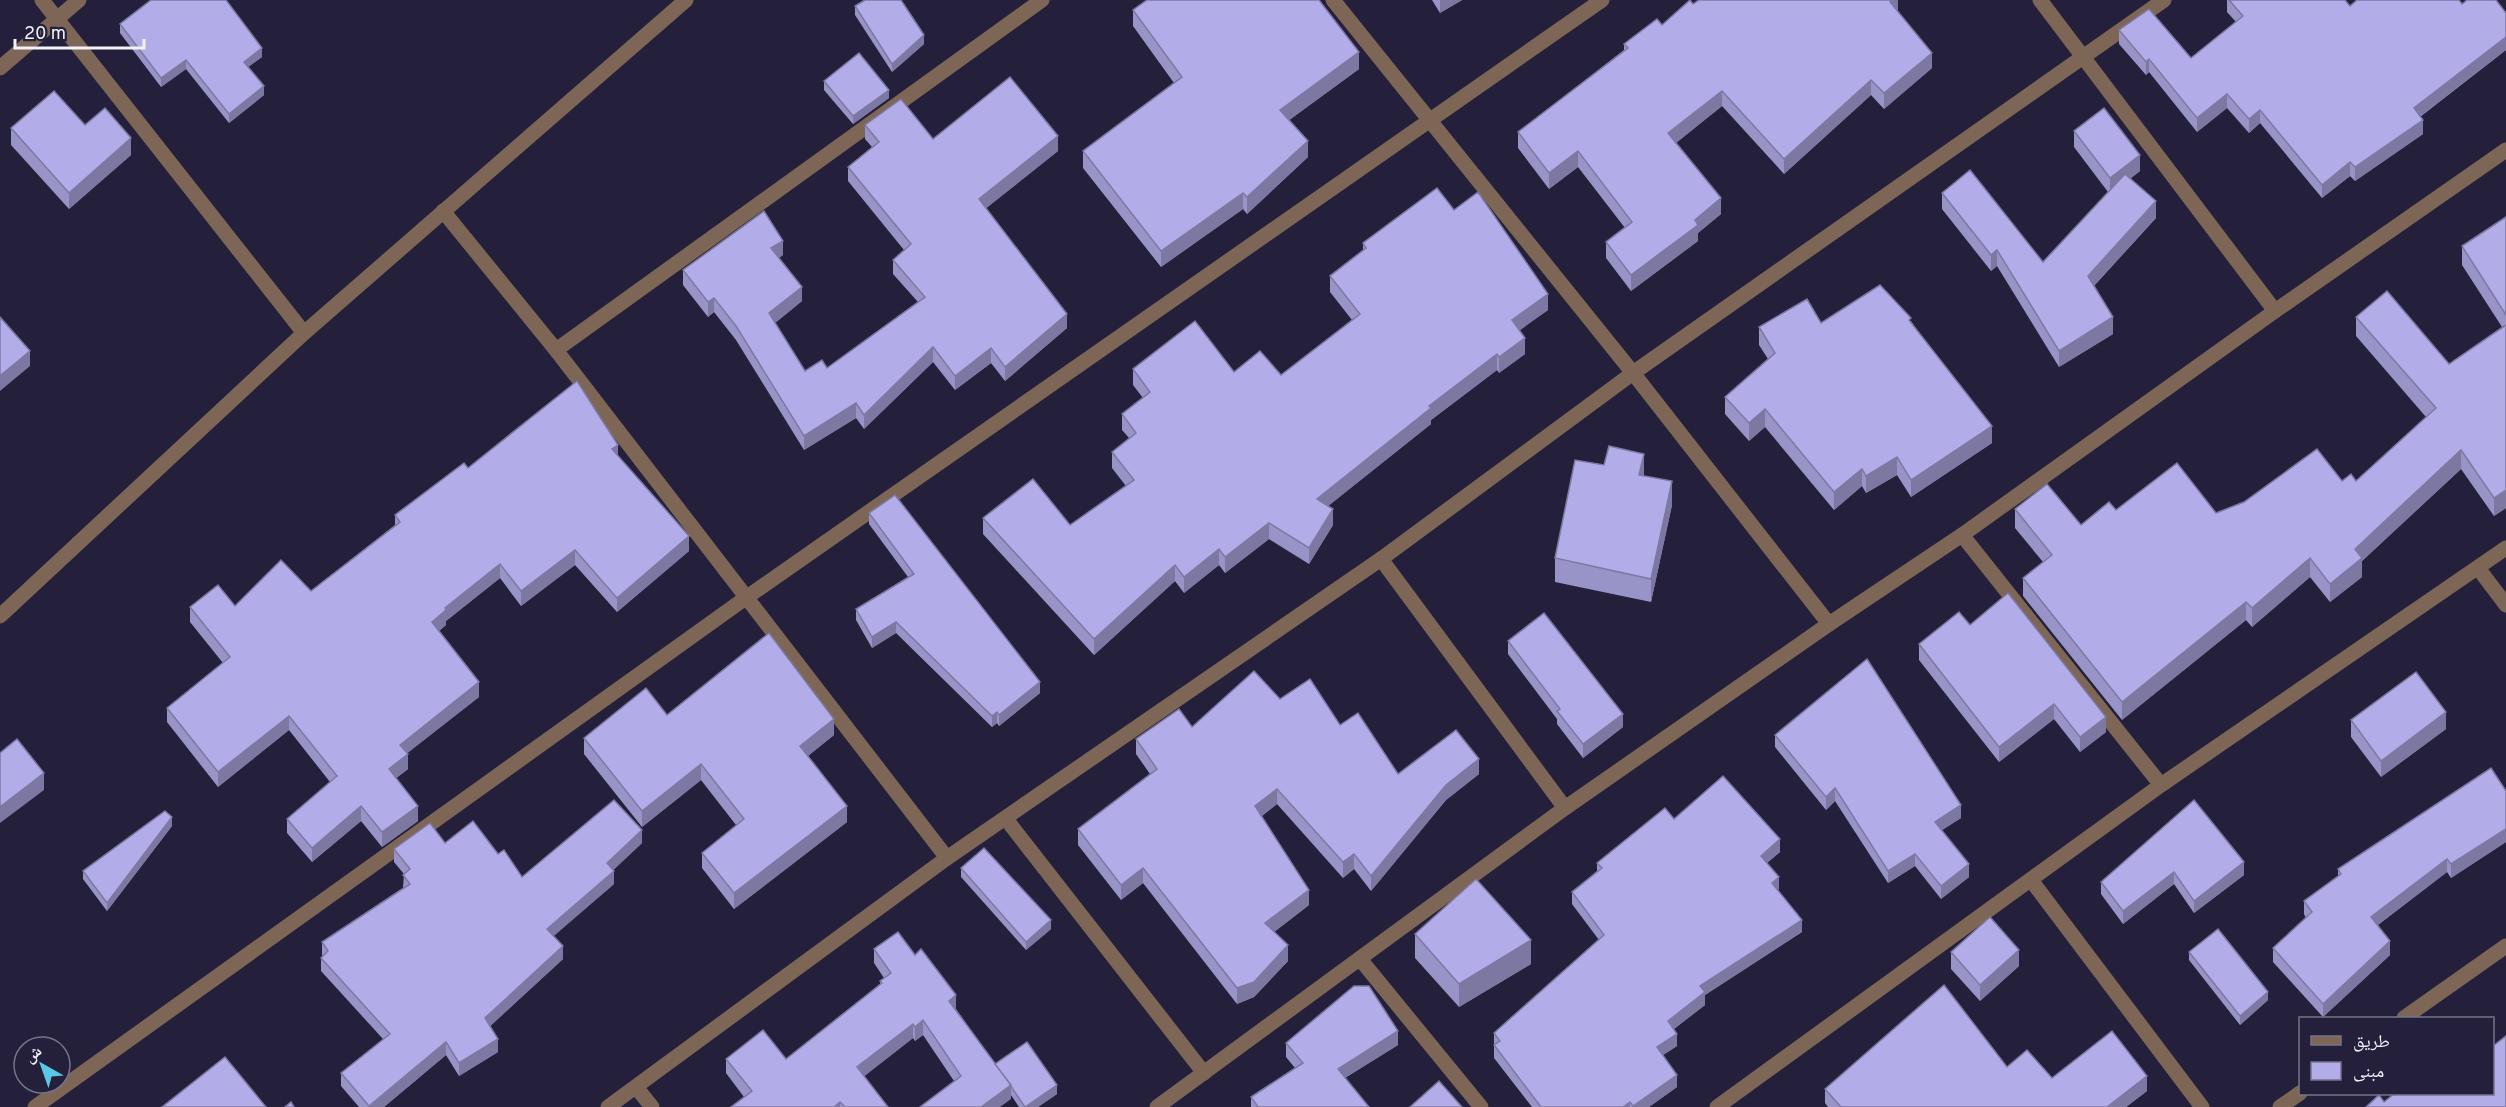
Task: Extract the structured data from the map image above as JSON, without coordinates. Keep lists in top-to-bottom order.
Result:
{
  "legend": ["طريق", "مبنى"],
  "scale_bar": "20 m",
  "north": "top left"
}
